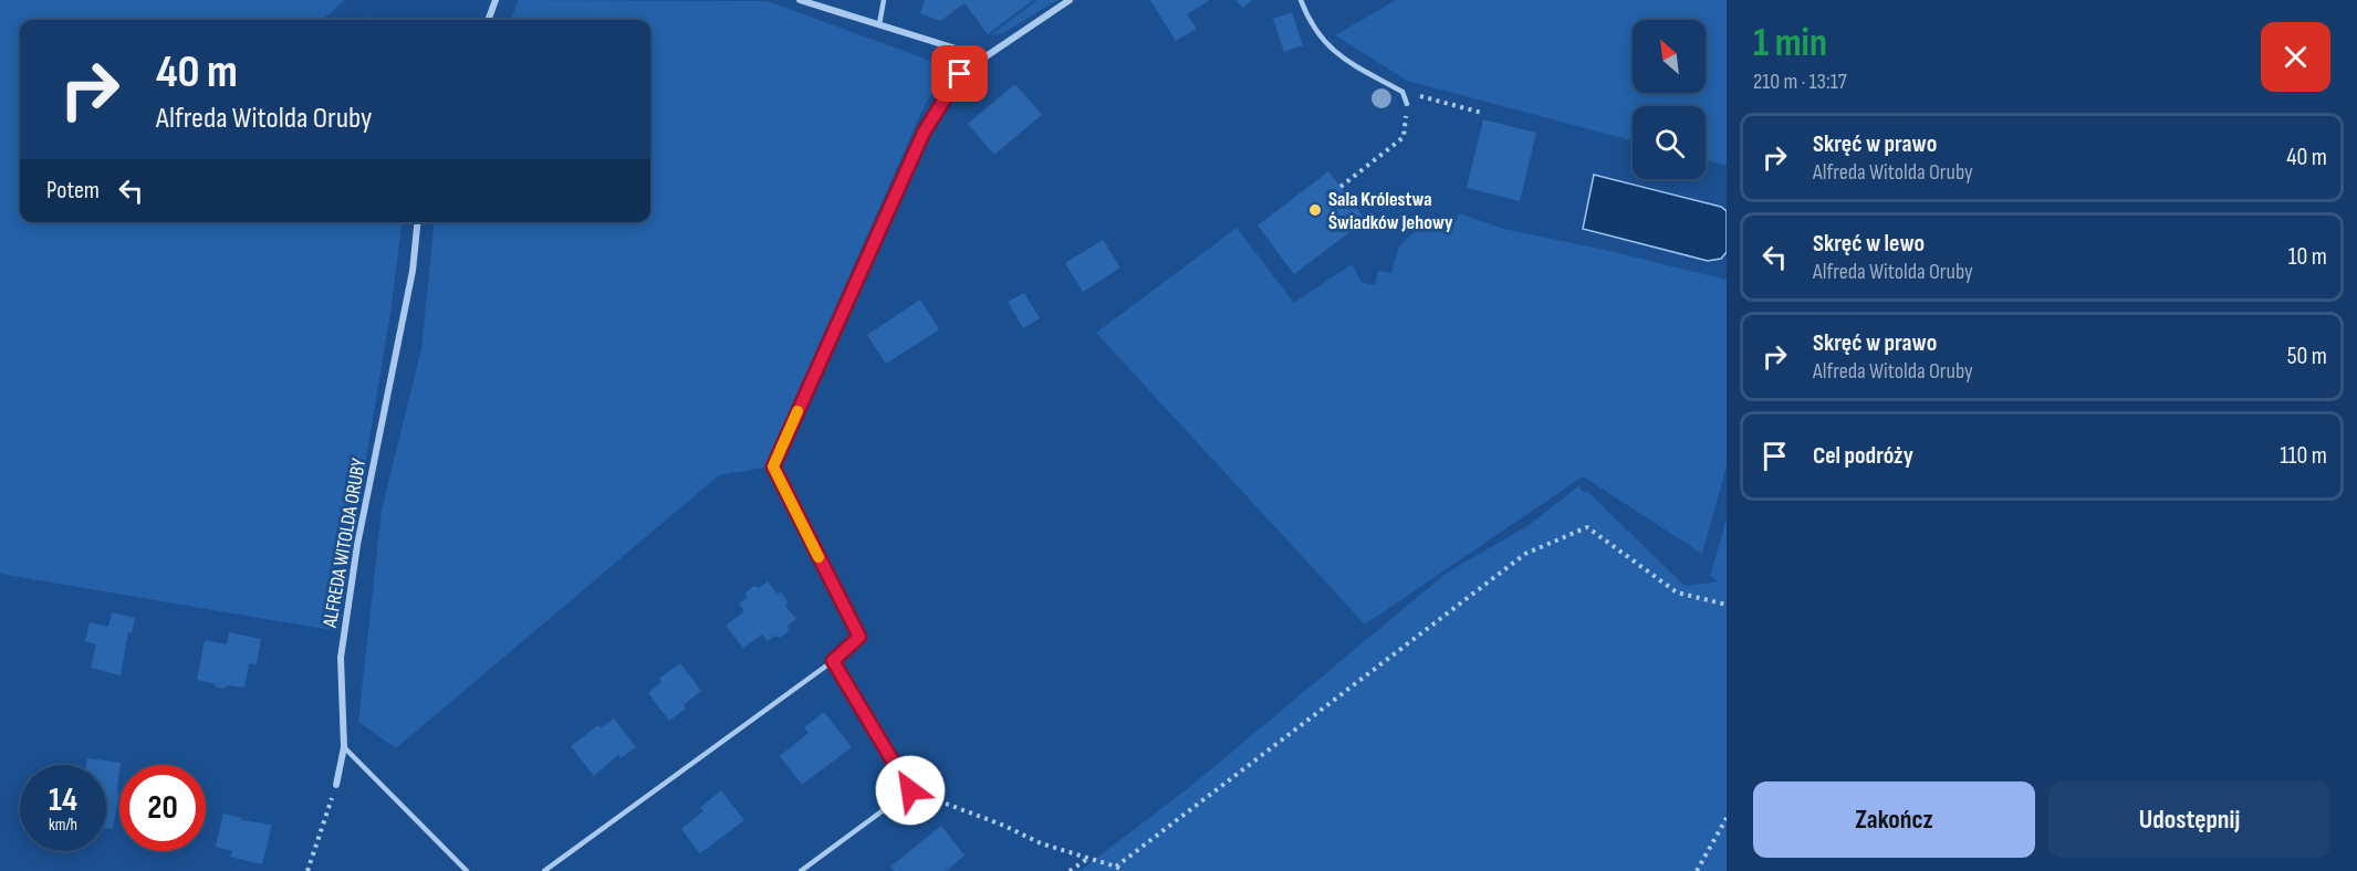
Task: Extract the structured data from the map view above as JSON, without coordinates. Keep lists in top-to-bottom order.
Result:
{
  "streets": {
    "street": ["ALFREDA WITOLDA ORUBY"]
  },
  "places": ["Sala Królestwa Świadków Jehowy"],
  "north": "top left",
  "page": {
    "heading": ["1 min", "210 m · 13:17"],
    "turn": ["40 m", "Alfreda Witolda Oruby"],
    "list": [
      {
        "name": "Skręć w prawo",
        "note": "Alfreda Witolda Oruby",
        "value": "40 m"
      },
      {
        "name": "Skręć w lewo",
        "note": "Alfreda Witolda Oruby",
        "value": "10 m"
      },
      {
        "name": "Skręć w prawo",
        "note": "Alfreda Witolda Oruby",
        "value": "50 m"
      },
      {
        "name": "Cel podróży",
        "value": "110 m"
      }
    ],
    "then": "Potem",
    "speed": "14 km/h",
    "limit": "20",
    "buttons": ["Zakończ", "Udostępnij"]
  }
}
